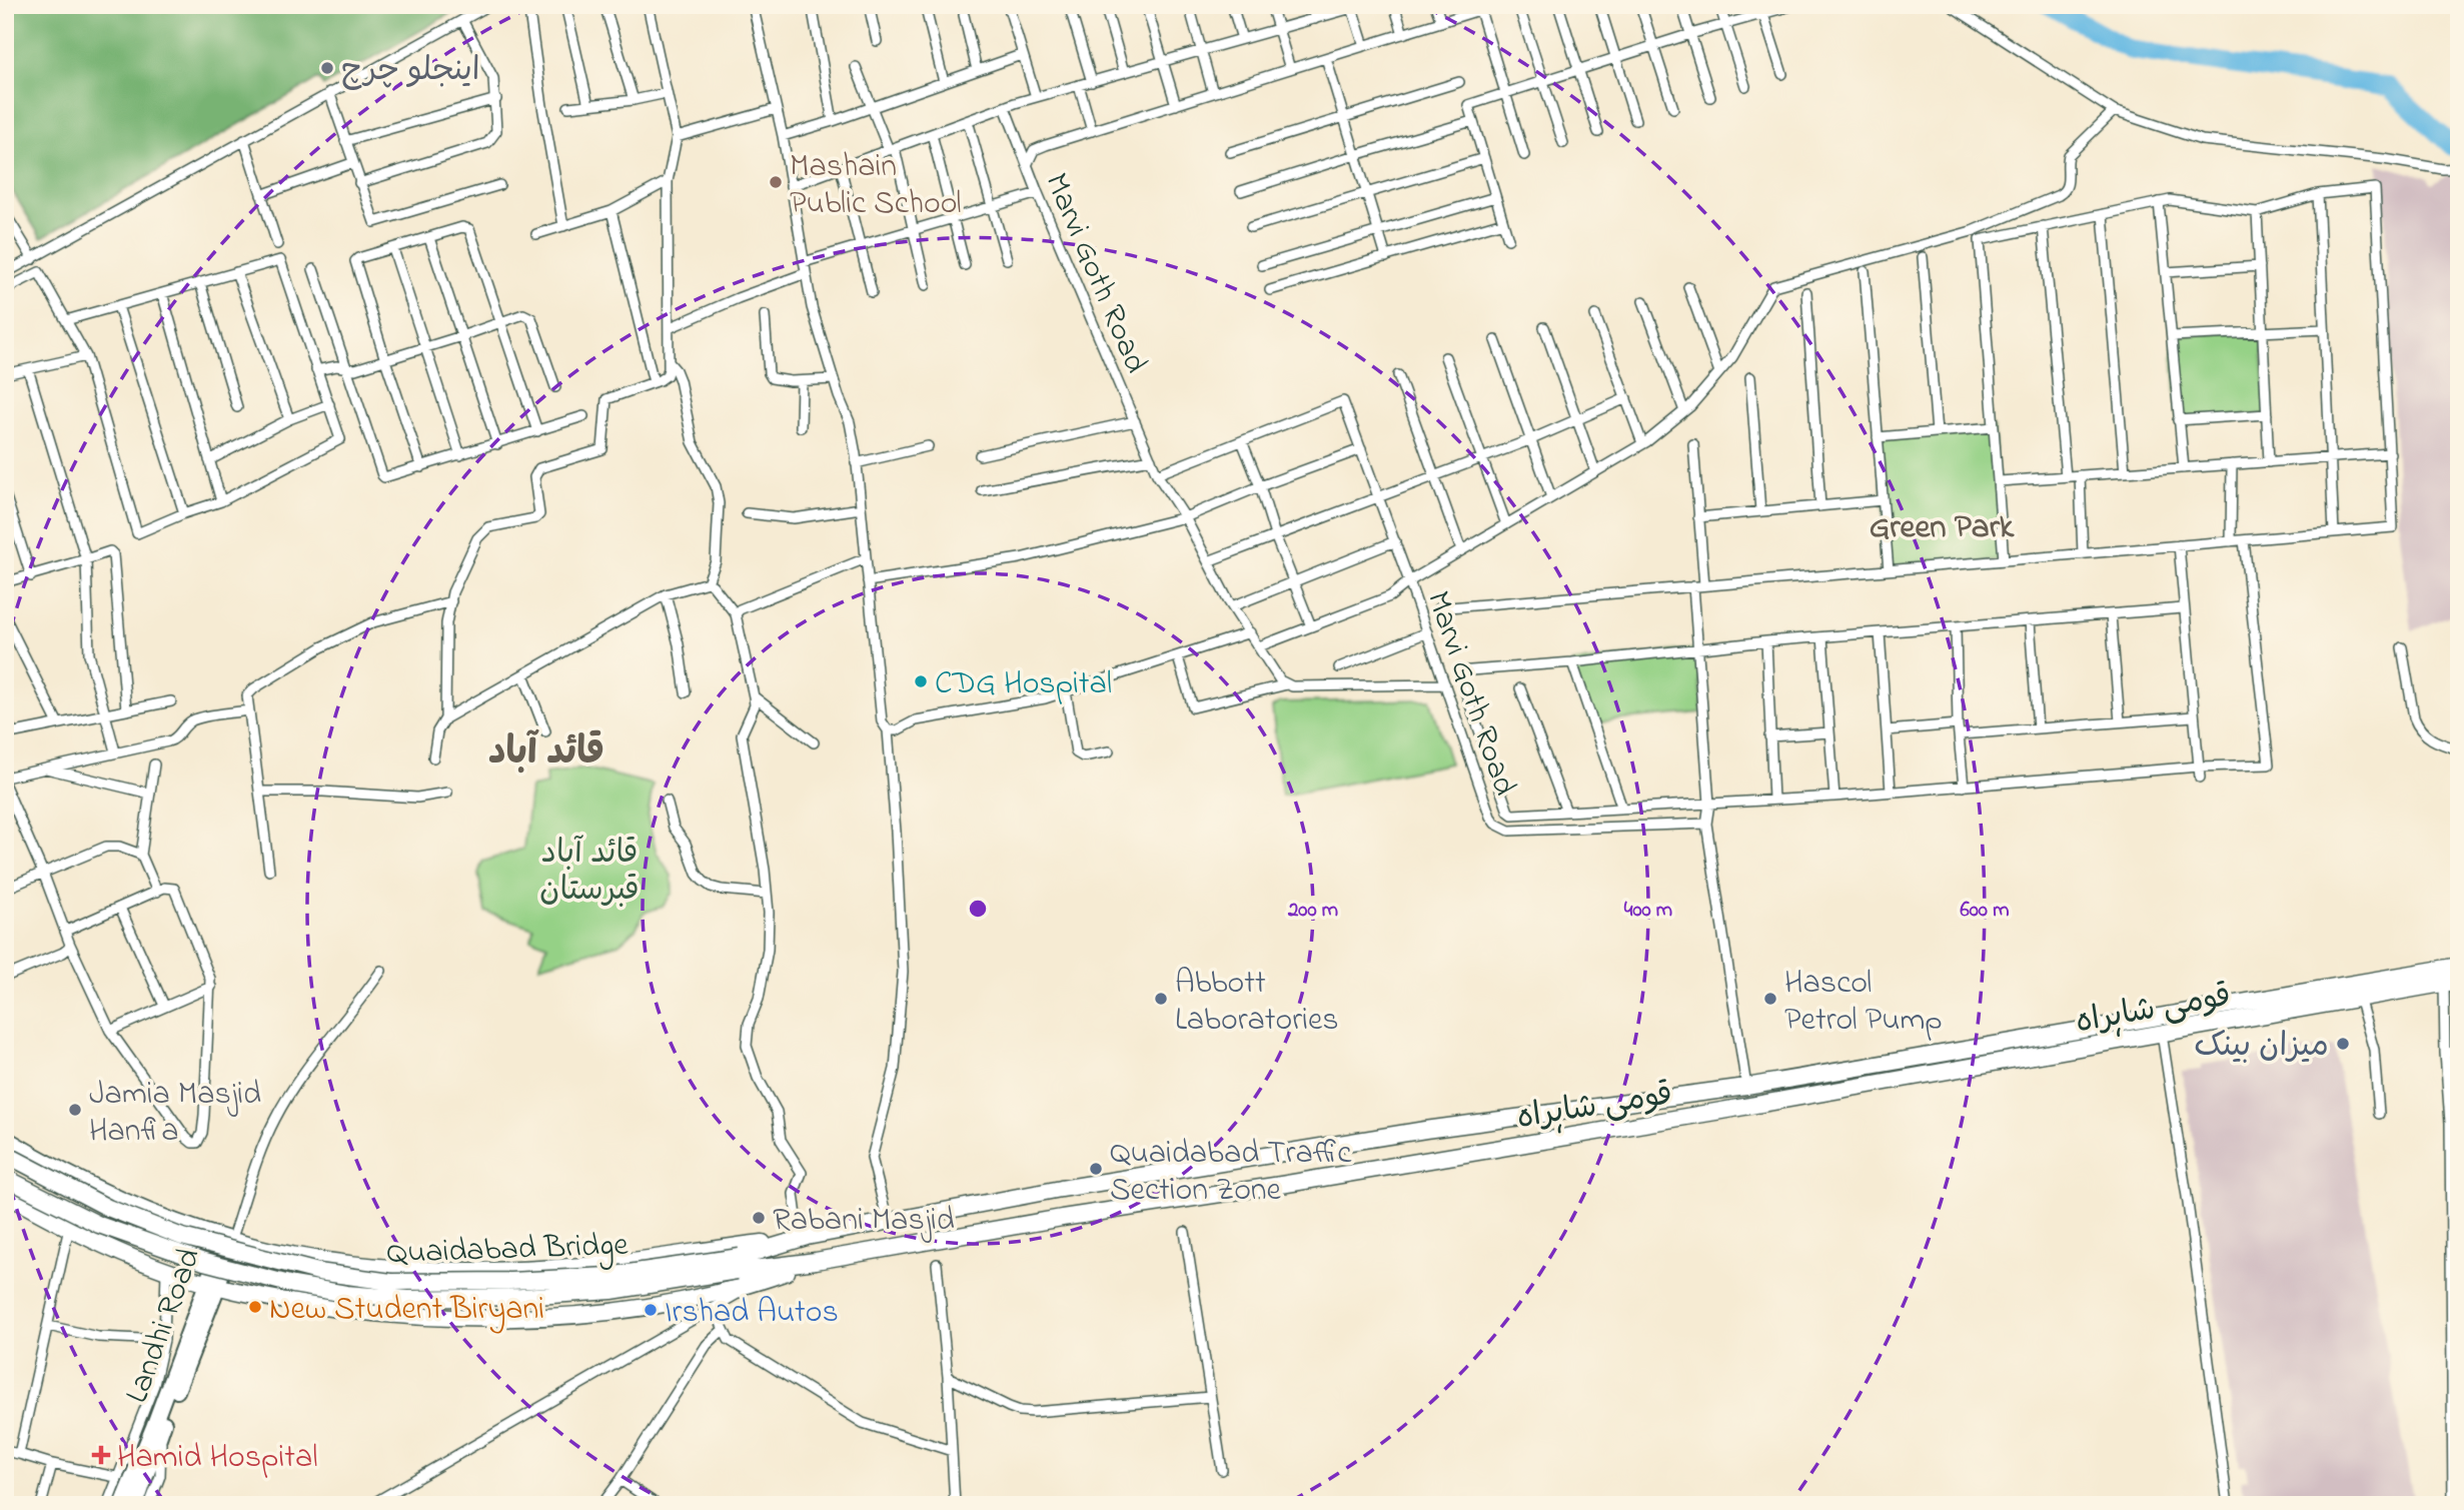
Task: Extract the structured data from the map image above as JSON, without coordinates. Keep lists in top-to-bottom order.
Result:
{
  "streets": {
    "highway": ["قومی شاہراہ", "Quaidabad Bridge"],
    "main road": ["Landhi Road"],
    "street": ["Marvi Goth Road"]
  },
  "crossings": [
    ["قومی شاہراہ", "Quaidabad Bridge"]
  ],
  "districts": ["Green Park", "قائد آباد"],
  "parks": ["قائد آباد قبرستان"],
  "places": {
    "other": [
      "اینجلو چرچ",
      "Mashain Public School",
      "CDG Hospital",
      "Abbott Laboratories",
      "Hascol Petrol Pump",
      "میزان بینک",
      "Jamia Masjid Hanfia",
      "Quaidabad Traffic Section Zone",
      "Rabani Masjid",
      "New Student Biryani",
      "Irshad Autos"
    ],
    "health": ["Hamid Hospital"]
  },
  "rings": ["200 m", "400 m", "600 m"]
}
